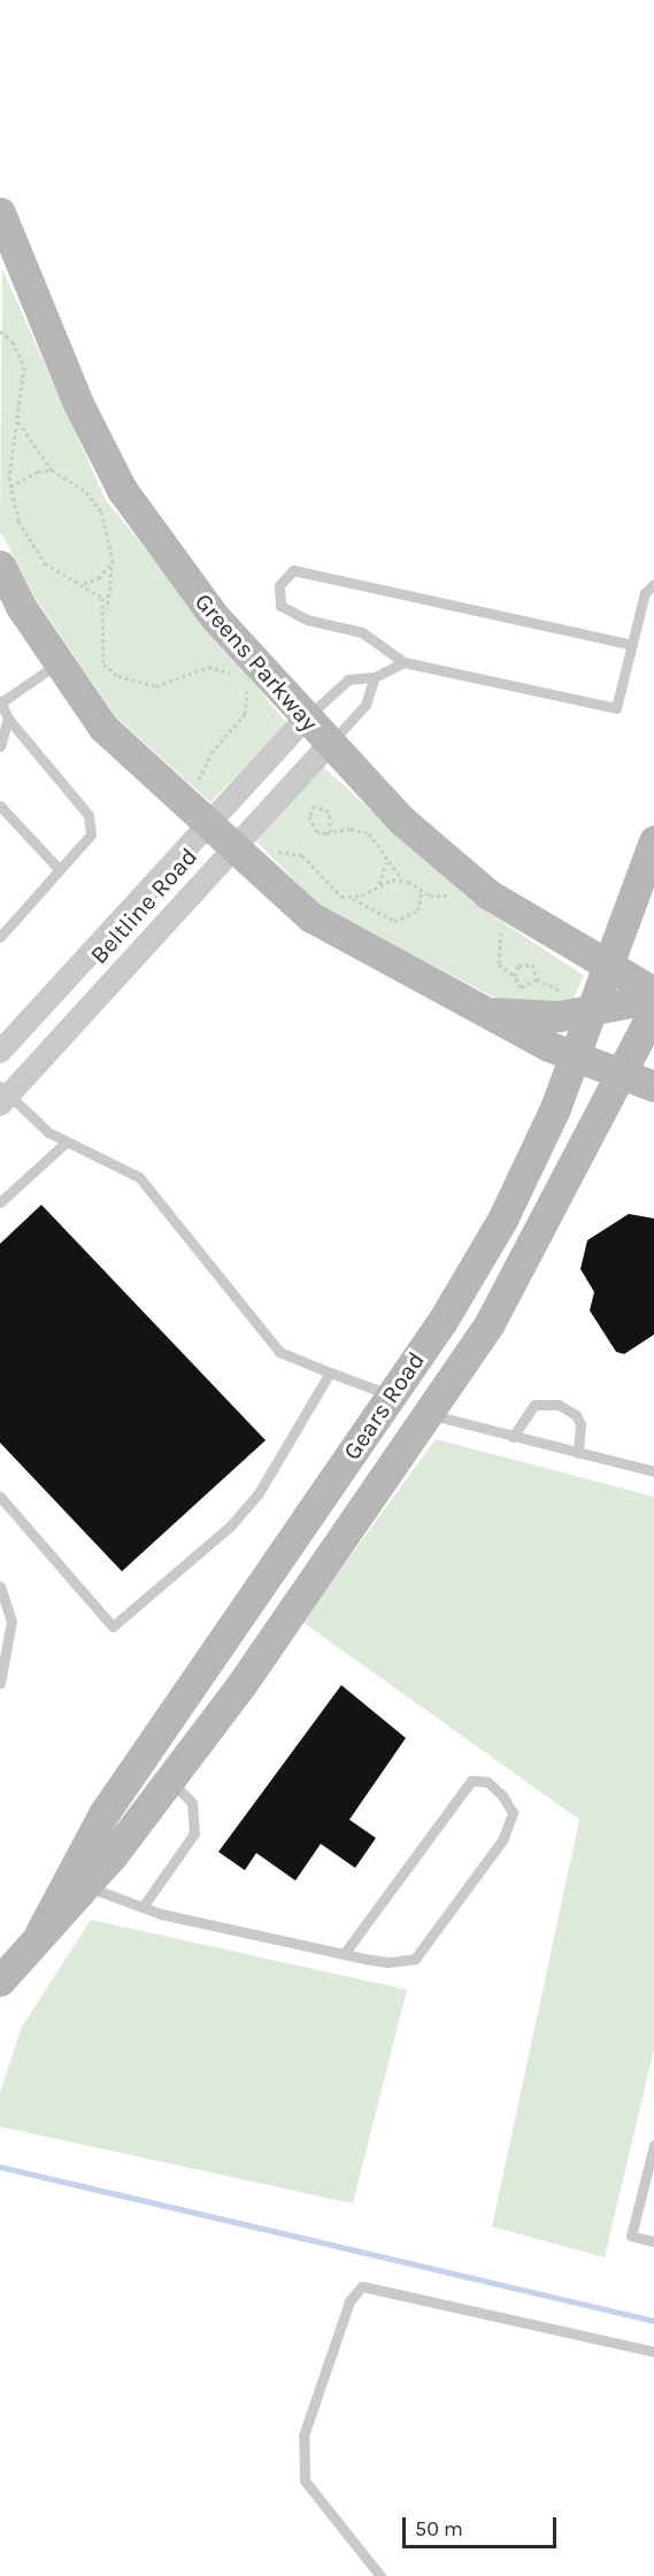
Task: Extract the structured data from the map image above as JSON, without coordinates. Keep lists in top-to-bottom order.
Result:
{
  "streets": {
    "street": ["Greens Parkway", "Beltline Road", "Gears Road"]
  },
  "crossings": [
    ["Greens Parkway", "Beltline Road"],
    ["Greens Parkway", "Gears Road"]
  ],
  "scale_bar": "50 m"
}
